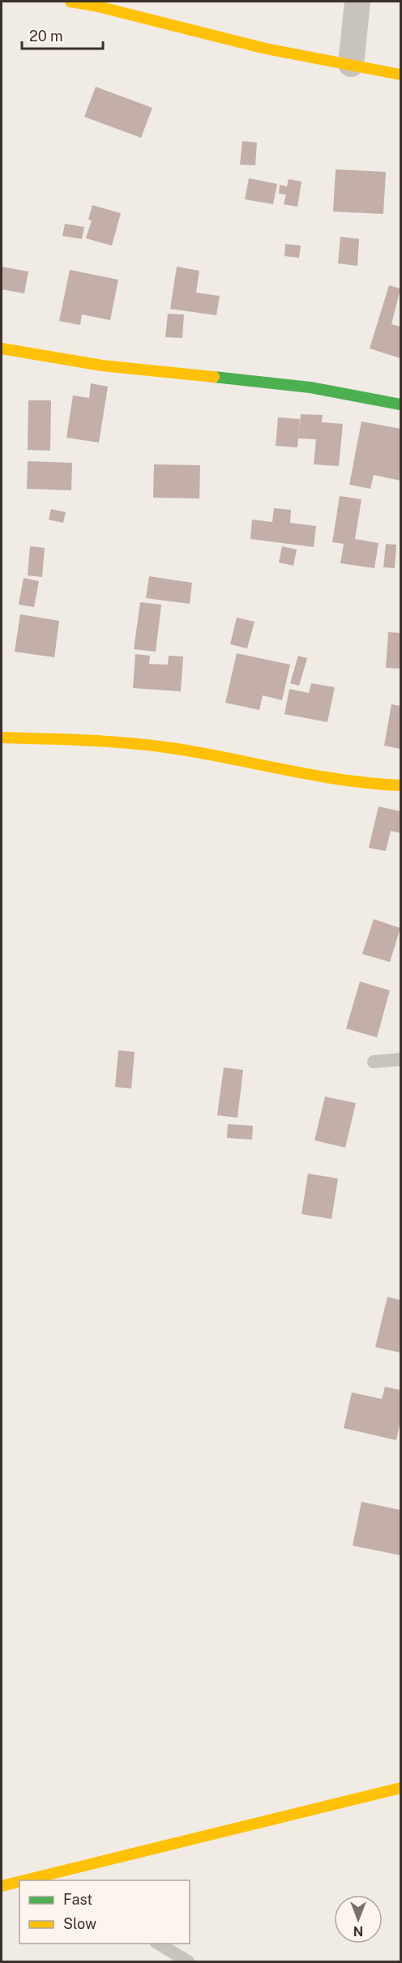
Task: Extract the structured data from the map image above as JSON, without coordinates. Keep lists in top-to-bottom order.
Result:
{
  "legend": ["Fast", "Slow"],
  "scale_bar": "20 m",
  "north": "bottom"
}
